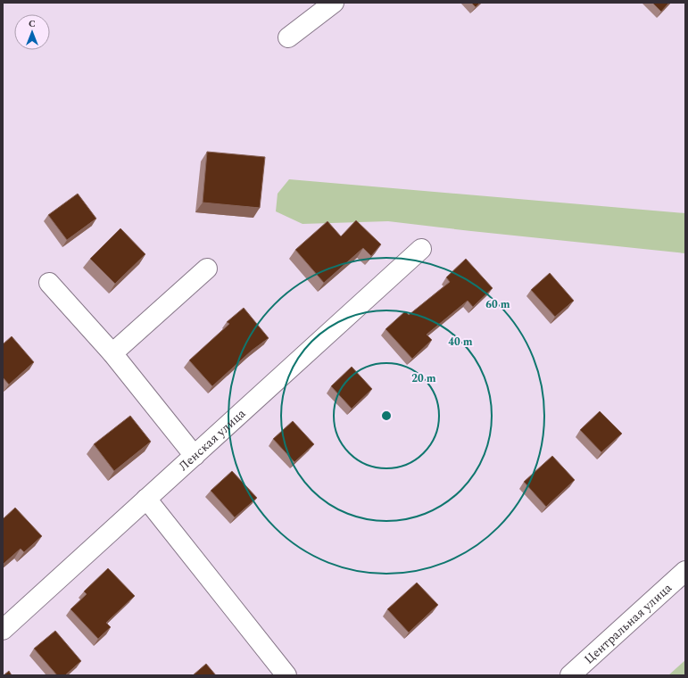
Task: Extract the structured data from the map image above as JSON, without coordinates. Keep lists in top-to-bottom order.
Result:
{
  "streets": {
    "street": ["Ленская улица", "Центральная улица"]
  },
  "north": "top",
  "rings": ["60 m", "40 m", "20 m"]
}
